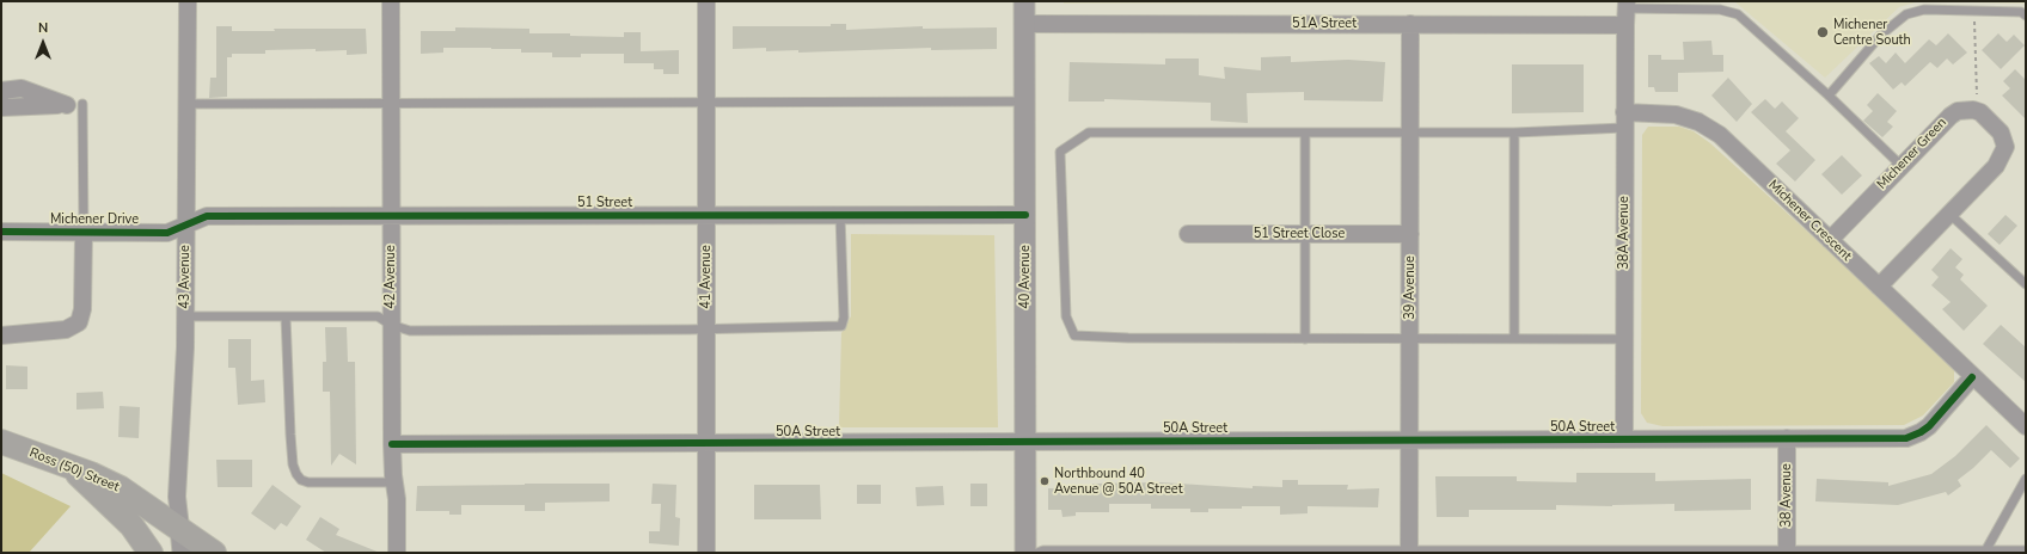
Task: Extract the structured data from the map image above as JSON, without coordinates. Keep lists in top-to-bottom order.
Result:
{
  "streets": {
    "main road": ["Ross (50) Street"],
    "street": [
      "51A Street",
      "Michener Green",
      "51 Street",
      "Michener Drive",
      "Michener Crescent",
      "38A Avenue",
      "51 Street Close",
      "43 Avenue",
      "42 Avenue",
      "41 Avenue",
      "40 Avenue",
      "39 Avenue",
      "50A Street",
      "38 Avenue"
    ]
  },
  "crossings": [
    ["51A Street", "38A Avenue"],
    ["51A Street", "40 Avenue"],
    ["51A Street", "39 Avenue"],
    ["Michener Green", "Michener Crescent"],
    ["51 Street", "Michener Drive"],
    ["51 Street", "43 Avenue"],
    ["51 Street", "42 Avenue"],
    ["51 Street", "41 Avenue"],
    ["51 Street", "40 Avenue"],
    ["Michener Drive", "43 Avenue"],
    ["Michener Crescent", "38A Avenue"],
    ["Michener Crescent", "50A Street"],
    ["38A Avenue", "50A Street"],
    ["51 Street Close", "39 Avenue"],
    ["43 Avenue", "Ross (50) Street"],
    ["42 Avenue", "50A Street"],
    ["41 Avenue", "50A Street"],
    ["40 Avenue", "50A Street"],
    ["39 Avenue", "50A Street"],
    ["50A Street", "38 Avenue"]
  ],
  "places": ["Michener Centre South", "Northbound 40 Avenue @ 50A Street"],
  "north": "top"
}
